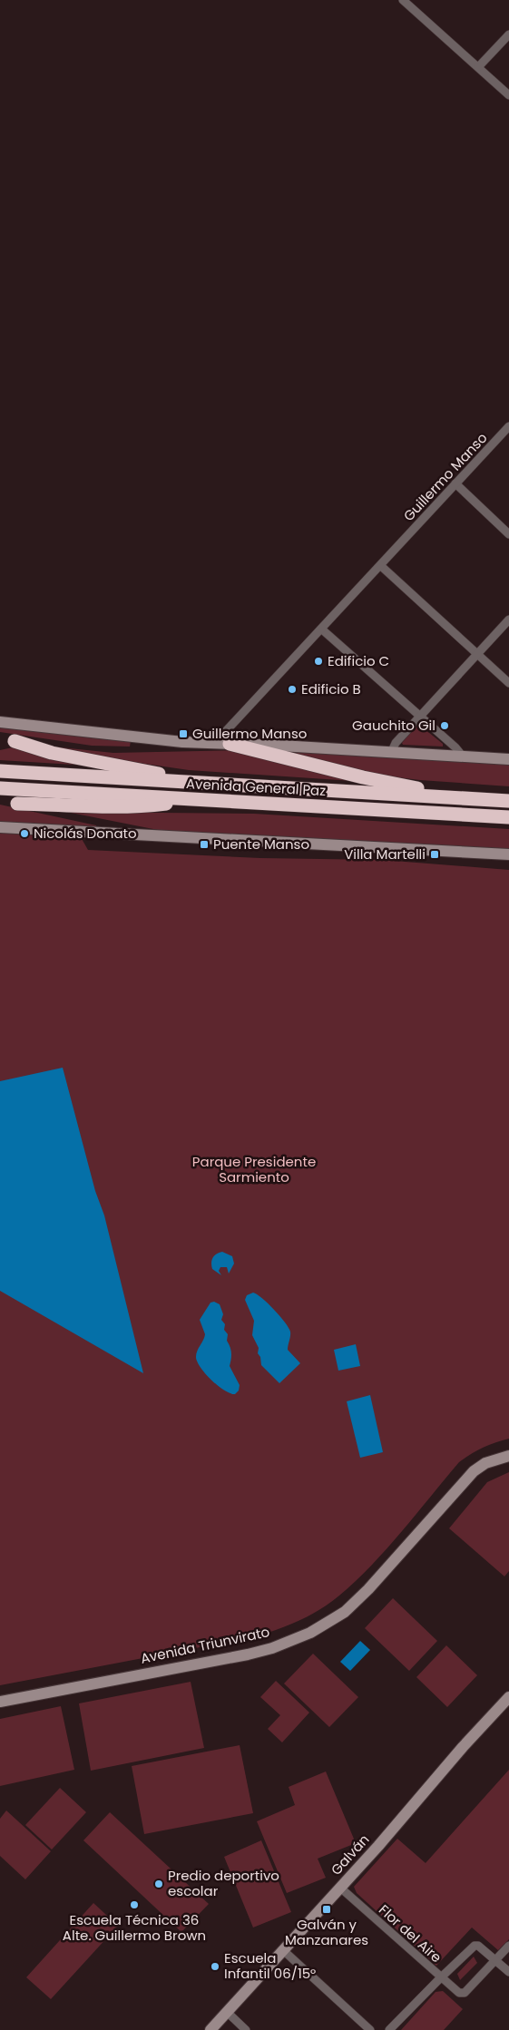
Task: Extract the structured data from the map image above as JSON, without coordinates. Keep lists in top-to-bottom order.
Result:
{
  "streets": {
    "highway": ["Avenida General Paz"],
    "street": [
      "Guillermo Manso",
      "Avenida Triunvirato",
      "Galván",
      "Flor del Aire"
    ]
  },
  "crossings": [
    ["Galván", "Flor del Aire"]
  ],
  "parks": ["Parque Presidente Sarmiento"],
  "places": {
    "other": [
      "Edificio C",
      "Edificio B",
      "Gauchito Gil",
      "Nicolás Donato",
      "Predio deportivo escolar",
      "Escuela Técnica 36 Alte. Guillermo Brown",
      "Escuela Infantil 06/15°"
    ],
    "transit": [
      "Guillermo Manso",
      "Puente Manso",
      "Villa Martelli",
      "Galván y Manzanares"
    ]
  }
}
